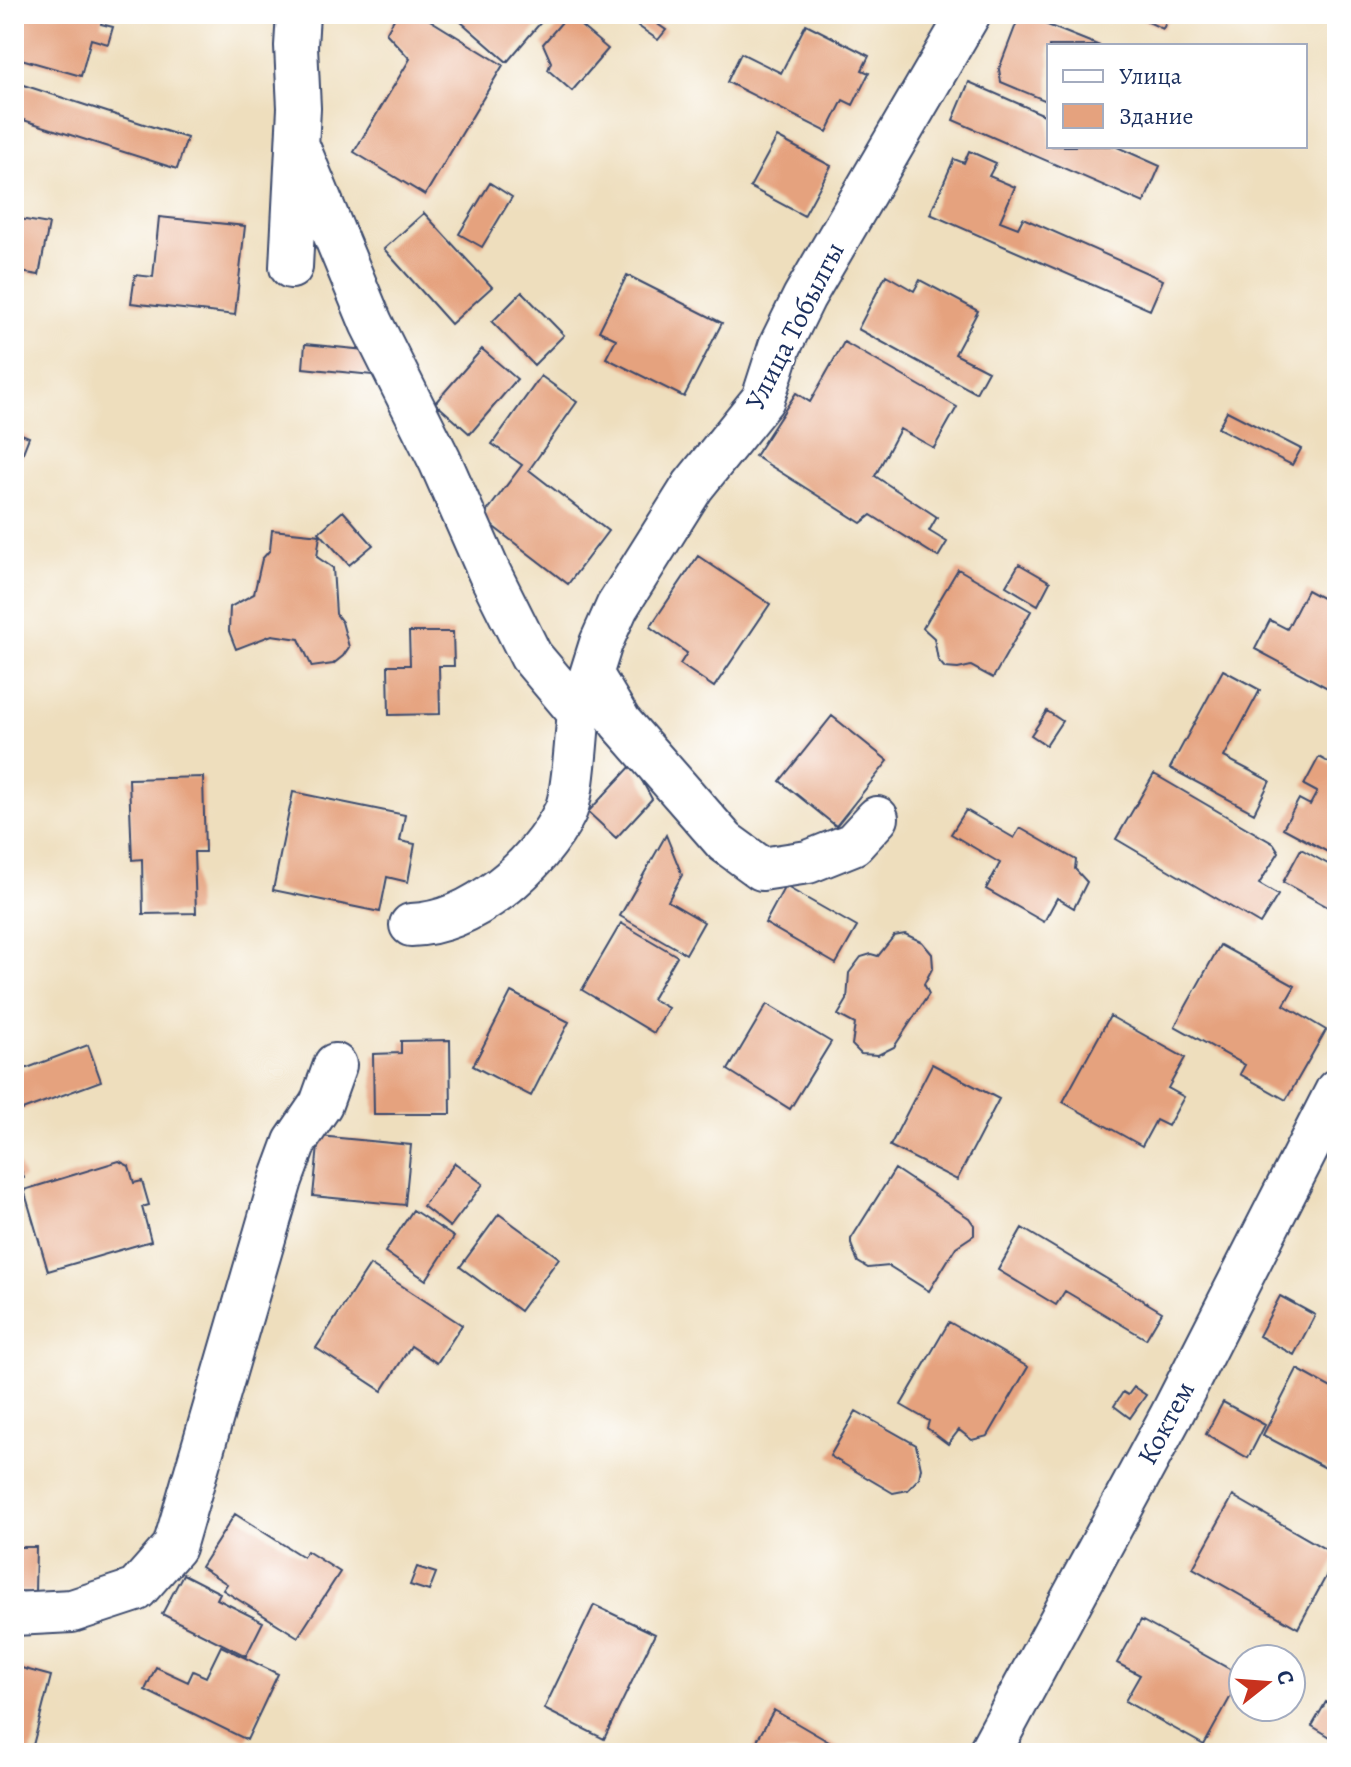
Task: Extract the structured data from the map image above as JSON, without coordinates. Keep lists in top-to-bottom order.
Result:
{
  "streets": {
    "street": ["Улица Тобылгы", "Коктем"]
  },
  "legend": ["Улица", "Здание"],
  "north": "right"
}
